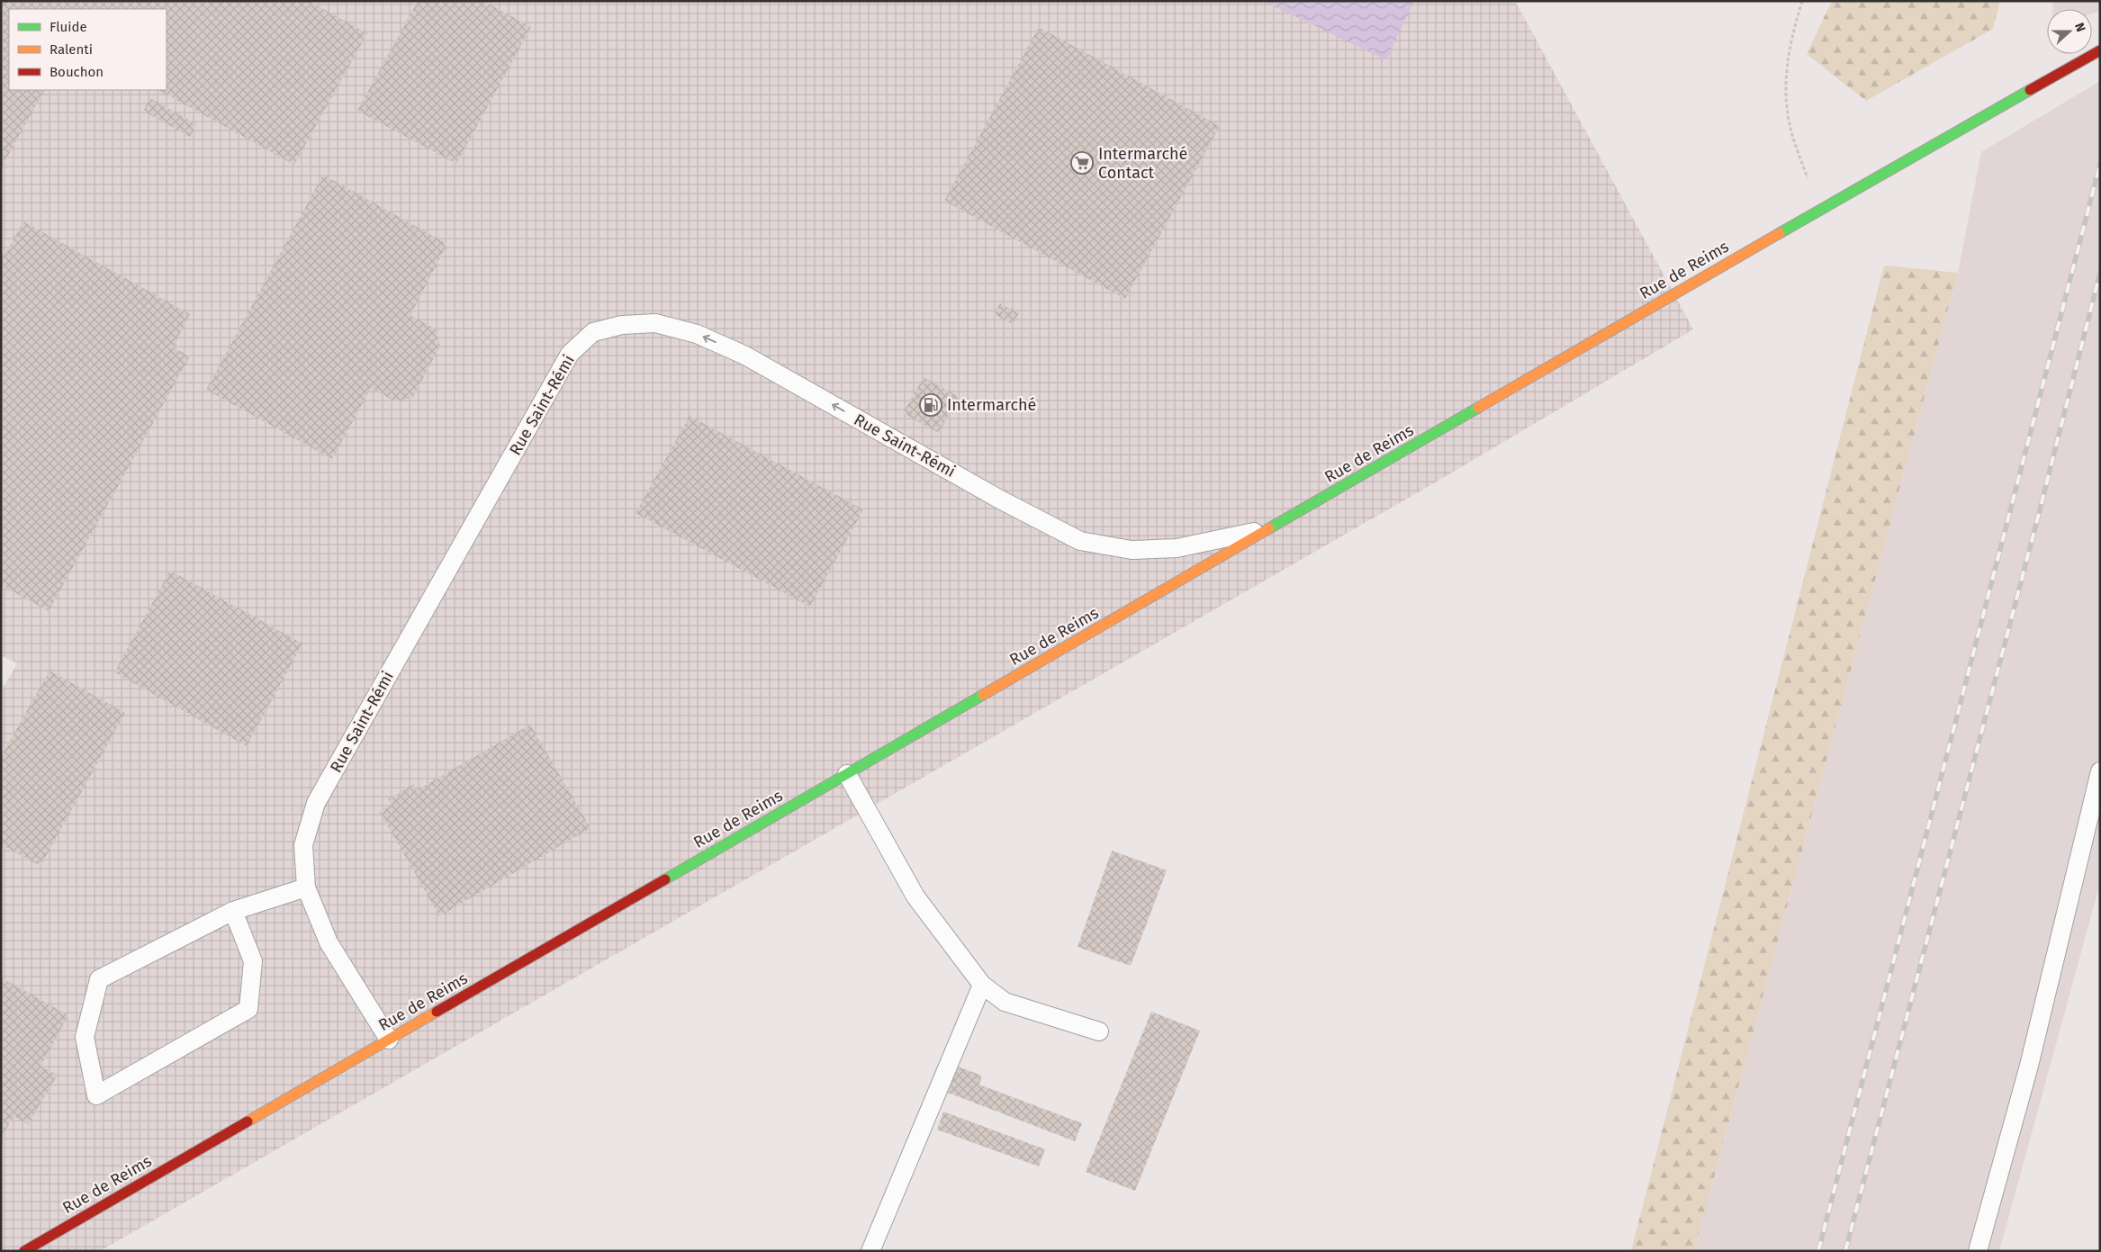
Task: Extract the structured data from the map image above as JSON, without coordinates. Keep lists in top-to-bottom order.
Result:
{
  "streets": {
    "street": ["Rue de Reims"],
    "lane": ["Rue Saint-Rémi"]
  },
  "crossings": [
    ["Rue de Reims", "Rue Saint-Rémi"]
  ],
  "places": {
    "supermarket": ["Intermarché Contact"],
    "fuel station": ["Intermarché"]
  },
  "legend": ["Fluide", "Ralenti", "Bouchon"],
  "north": "right"
}
